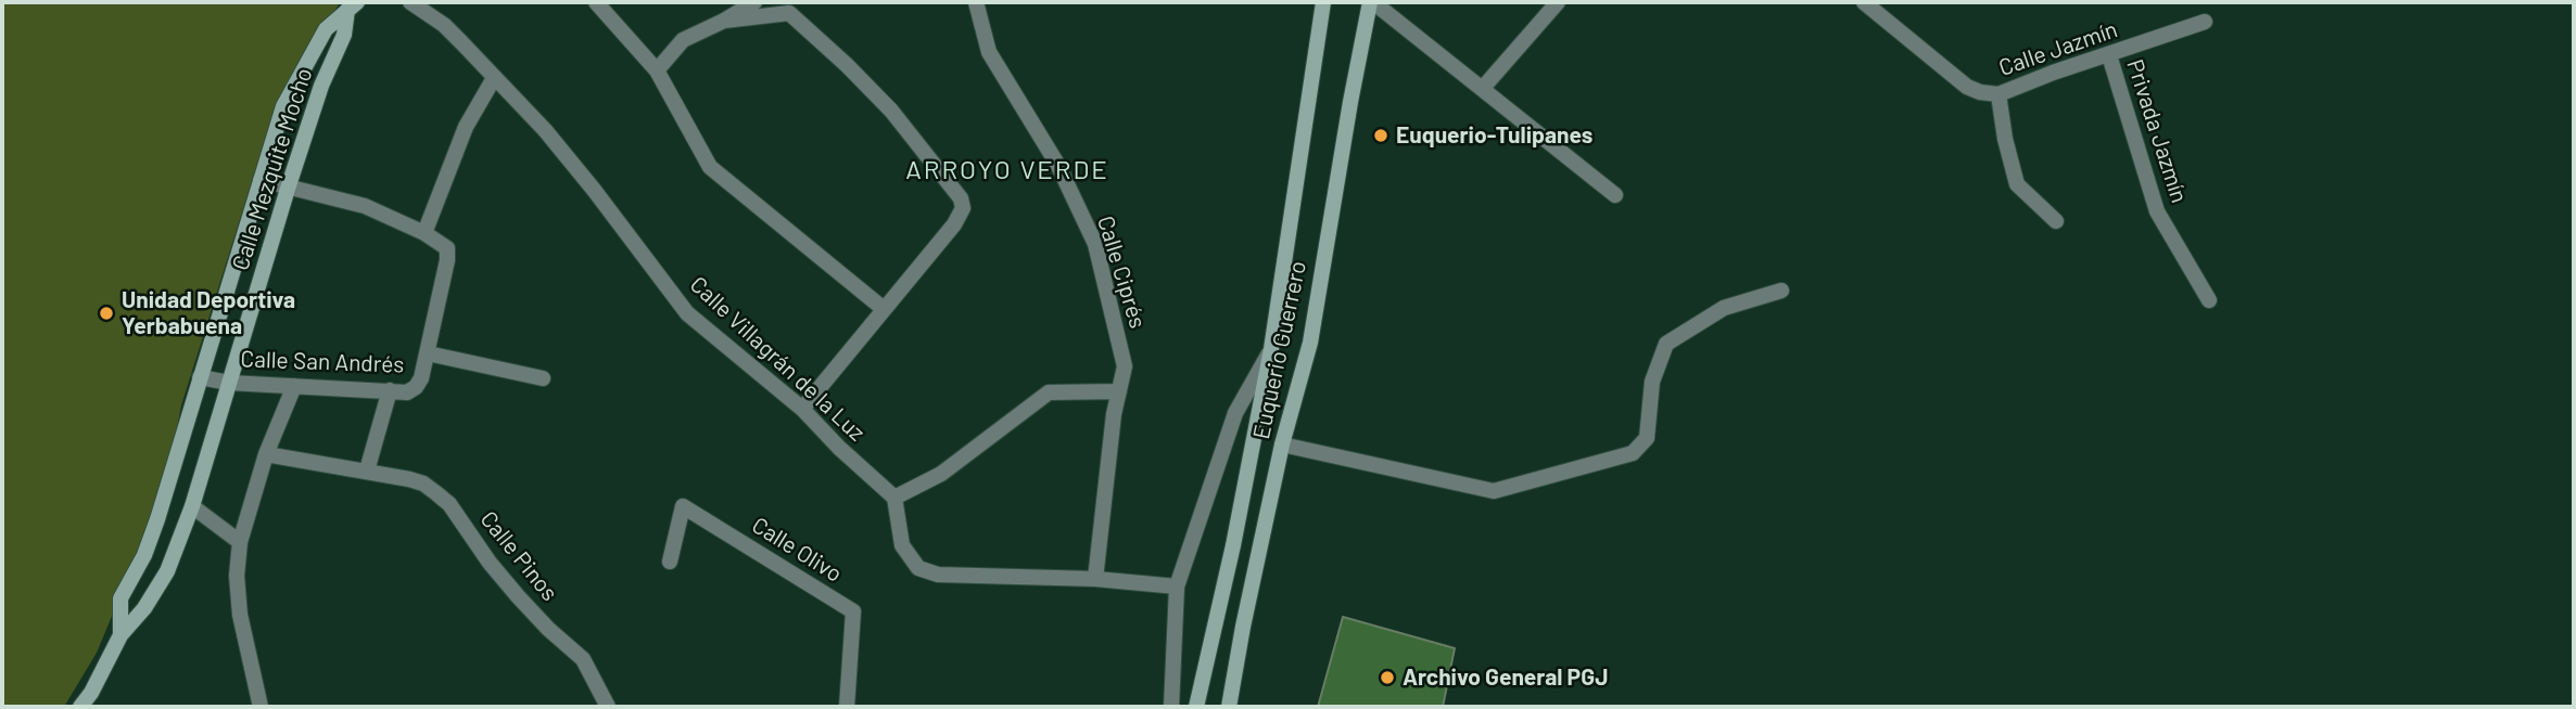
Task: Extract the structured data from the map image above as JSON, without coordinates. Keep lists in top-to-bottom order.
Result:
{
  "streets": {
    "street": [
      "Calle Jazmín",
      "Privada Jazmín",
      "Calle Mezquite Mocho",
      "Calle Ciprés",
      "Euquerio Guerrero",
      "Calle Villagrán de la Luz",
      "Calle San Andrés",
      "Calle Olivo",
      "Calle Pinos"
    ]
  },
  "crossings": [
    ["Calle Jazmín", "Privada Jazmín"],
    ["Calle Mezquite Mocho", "Calle San Andrés"]
  ],
  "districts": ["ARROYO VERDE"],
  "places": ["Euquerio-Tulipanes", "Unidad Deportiva Yerbabuena", "Archivo General PGJ"]
}
